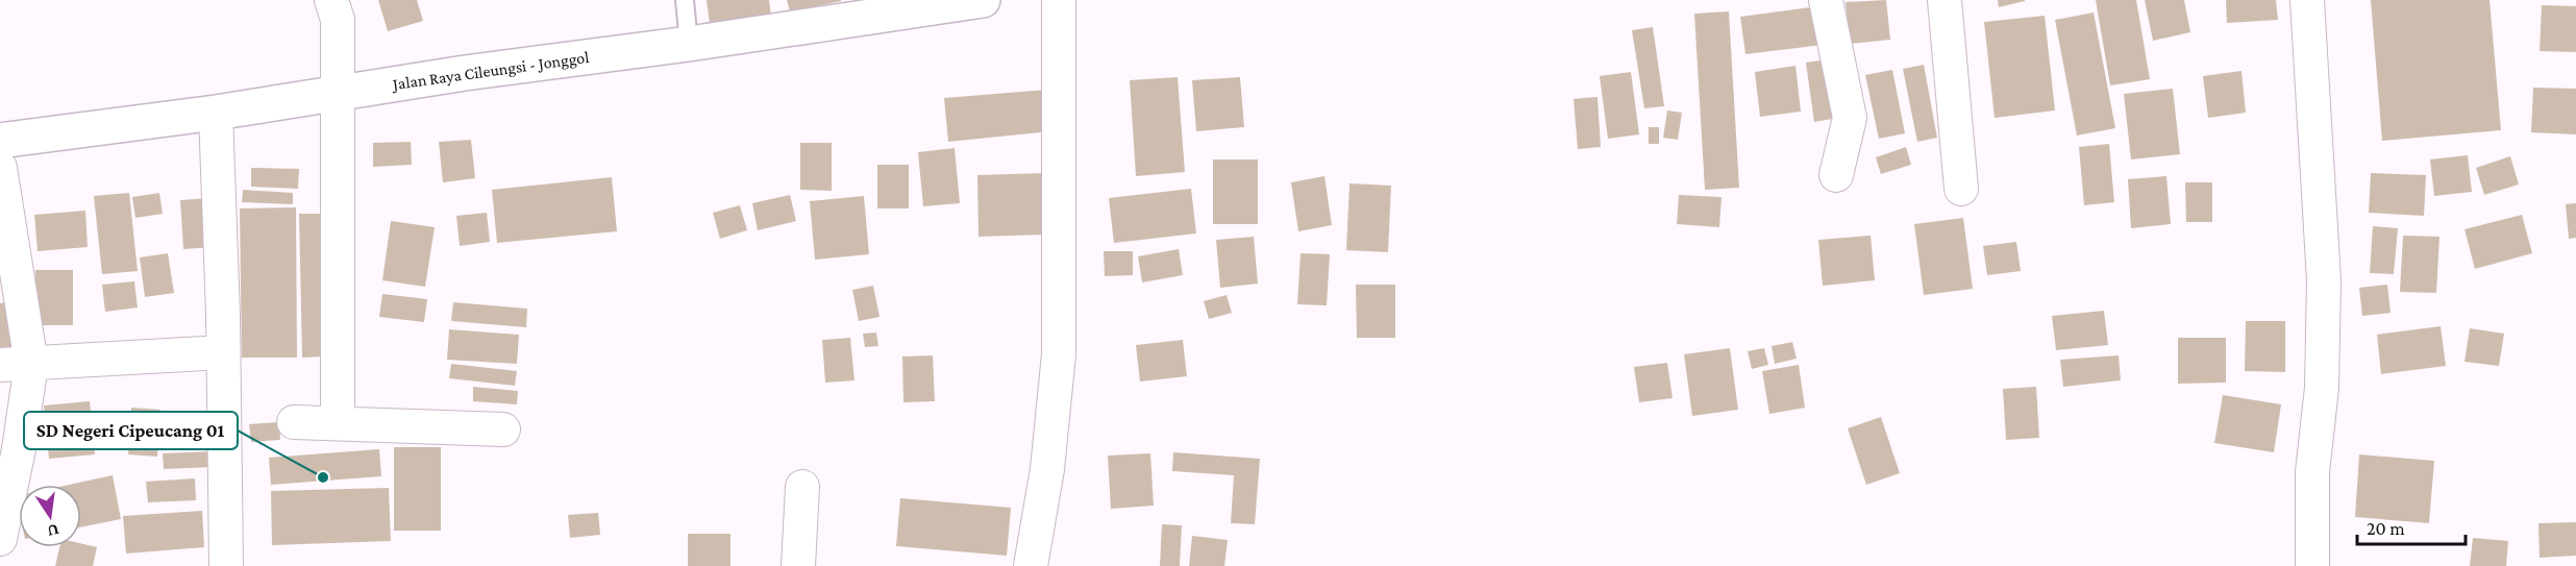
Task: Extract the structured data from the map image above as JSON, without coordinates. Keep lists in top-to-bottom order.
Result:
{
  "streets": {
    "main road": ["Jalan Raya Cileungsi - Jonggol"]
  },
  "places": ["SD Negeri Cipeucang 01"],
  "scale_bar": "20 m",
  "north": "bottom"
}
